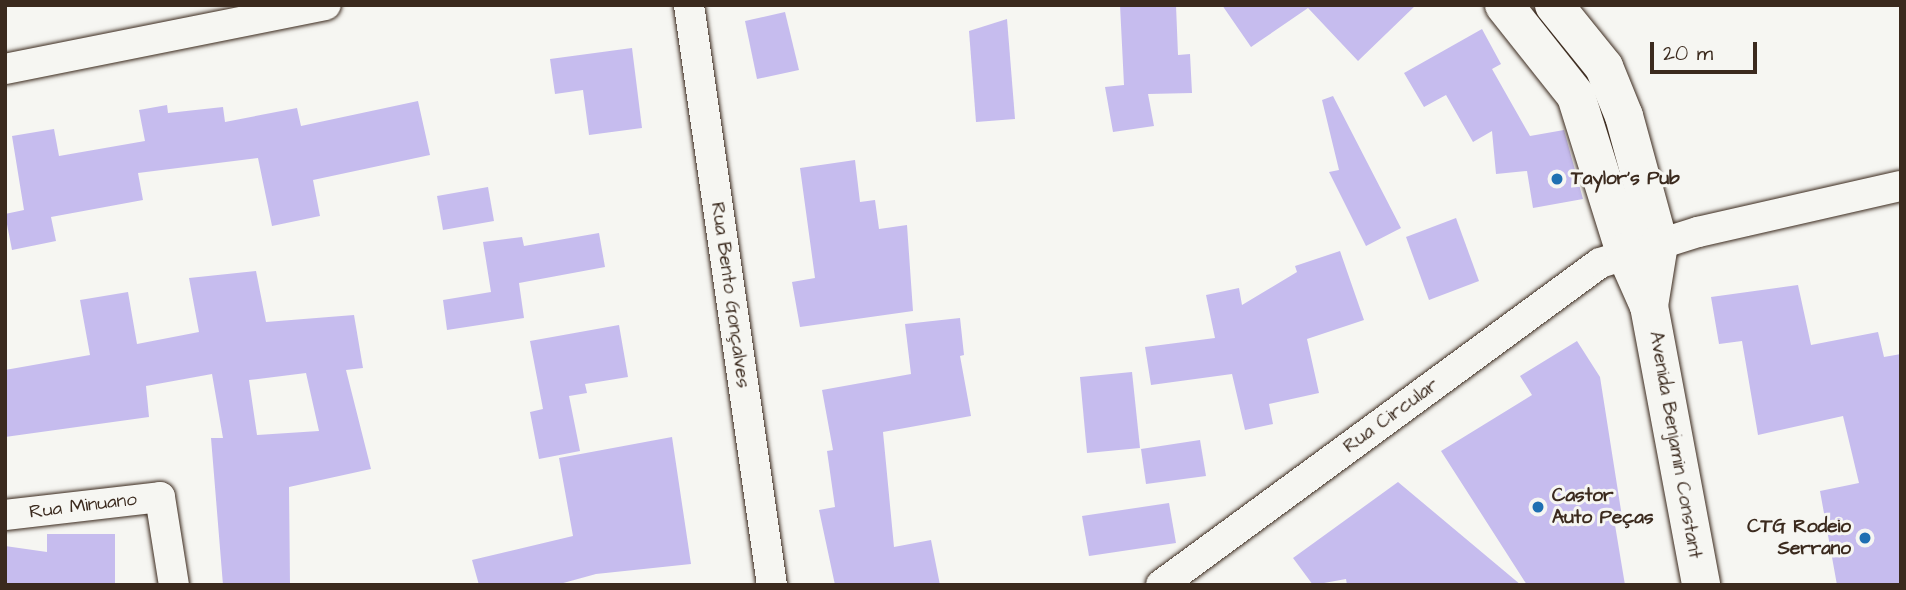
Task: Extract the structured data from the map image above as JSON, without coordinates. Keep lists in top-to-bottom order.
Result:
{
  "streets": {
    "main road": ["Avenida Benjamin Constant"],
    "street": ["Rua Bento Gonçalves", "Rua Circular", "Rua Minuano"]
  },
  "crossings": [
    ["Rua Circular", "Avenida Benjamin Constant"]
  ],
  "places": ["Taylor's Pub", "Castor Auto Peças", "CTG Rodeio Serrano"],
  "scale_bar": "20 m"
}
